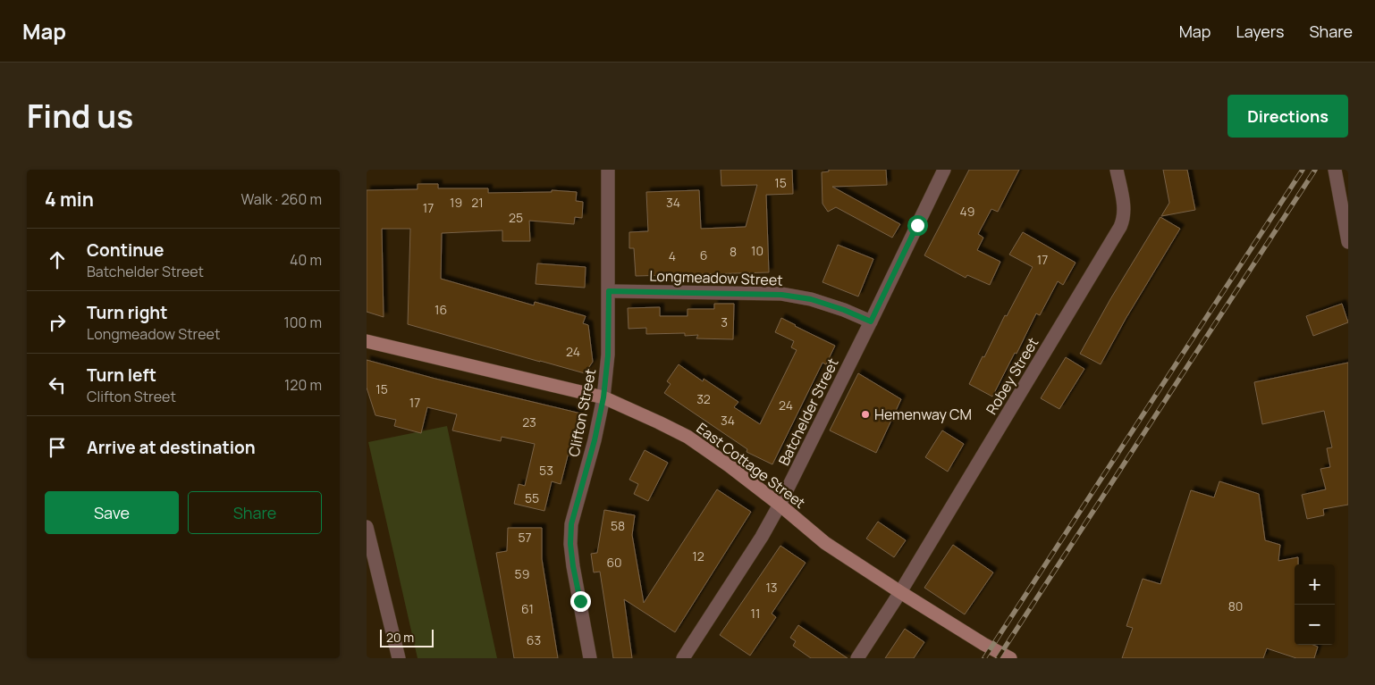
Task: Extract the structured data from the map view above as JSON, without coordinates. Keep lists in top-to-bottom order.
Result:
{
  "streets": {
    "street": [
      "Longmeadow Street",
      "Robey Street",
      "Batchelder Street",
      "Clifton Street",
      "East Cottage Street"
    ]
  },
  "crossings": [
    ["Longmeadow Street", "Batchelder Street"],
    ["Longmeadow Street", "Clifton Street"],
    ["Robey Street", "East Cottage Street"],
    ["Batchelder Street", "East Cottage Street"],
    ["Clifton Street", "East Cottage Street"]
  ],
  "places": ["Hemenway CM"],
  "house_numbers": [
    "15",
    "19",
    "21",
    "34",
    "17",
    "49",
    "25",
    "10",
    "8",
    "6",
    "4",
    "17",
    "16",
    "3",
    "24",
    "15",
    "32",
    "17",
    "24",
    "34",
    "23",
    "53",
    "55",
    "58",
    "57",
    "12",
    "60",
    "59",
    "13",
    "80",
    "61",
    "11",
    "63"
  ],
  "scale_bar": "20 m",
  "page": {
    "header": "Map",
    "nav": ["Map", "Layers", "Share"],
    "title": "Find us",
    "buttons": [
      "Directions",
      ["Save", "Share"]
    ],
    "heading": ["4 min", "Walk · 260 m"],
    "list": [
      ["Continue", "Batchelder Street", "40 m"],
      ["Turn right", "Longmeadow Street", "100 m"],
      ["Turn left", "Clifton Street", "120 m"],
      "Arrive at destination"
    ],
    "map_buttons": ["+", "−"],
    "scale": "20 m"
  }
}
